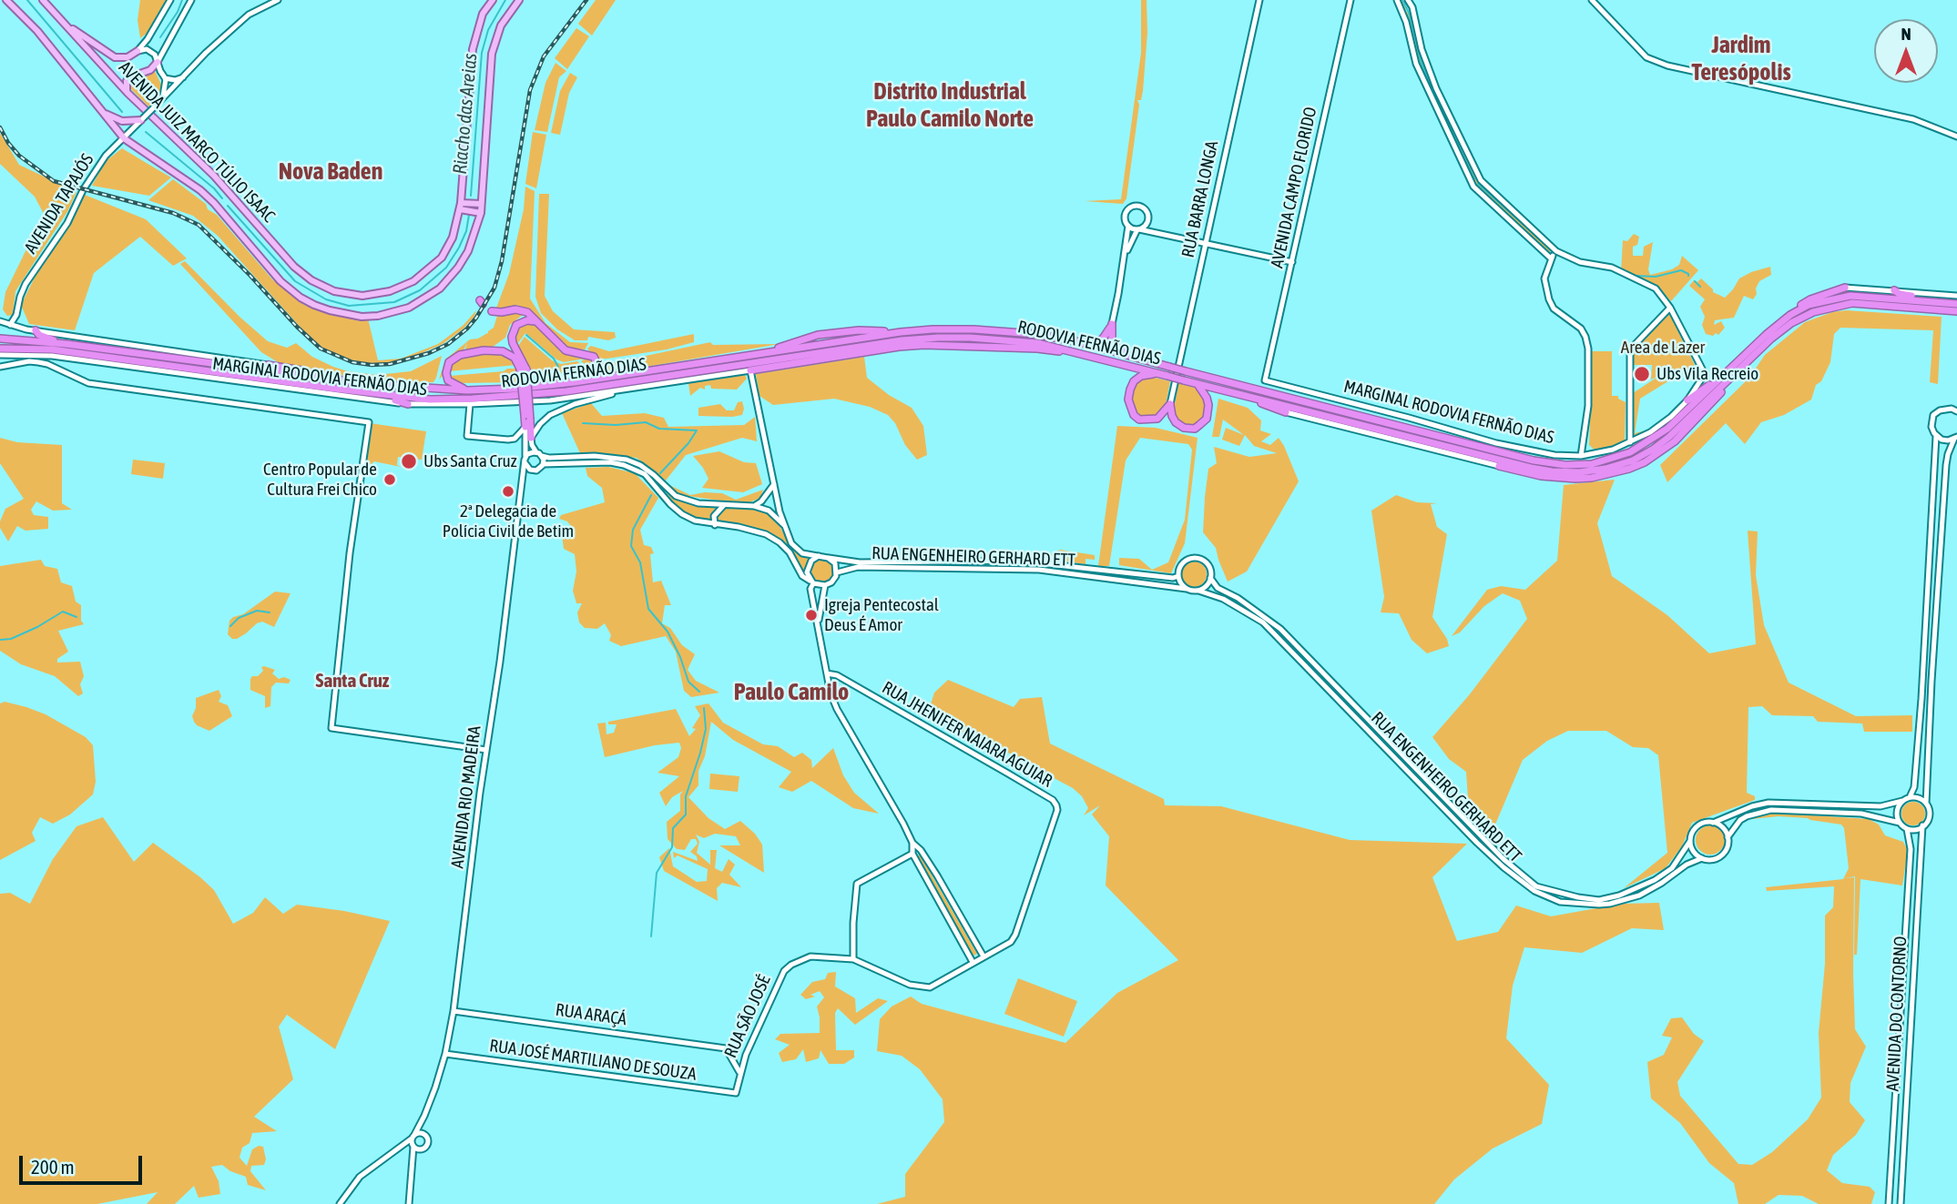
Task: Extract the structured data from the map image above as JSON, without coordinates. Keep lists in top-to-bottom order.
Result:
{
  "streets": {
    "highway": ["RODOVIA FERNÃO DIAS"],
    "main road": [
      "AVENIDA JUIZ MARCO TÚLIO ISAAC",
      "AVENIDA CAMPO FLORIDO",
      "RUA BARRA LONGA",
      "AVENIDA TAPAJÓS",
      "MARGINAL RODOVIA FERNÃO DIAS",
      "RUA ENGENHEIRO GERHARD ETT",
      "RUA JHENIFER NAIARA AGUIAR",
      "AVENIDA RIO MADEIRA",
      "AVENIDA DO CONTORNO",
      "RUA ARAÇÁ",
      "RUA SÃO JOSÉ",
      "RUA JOSÉ MARTILIANO DE SOUZA"
    ]
  },
  "crossings": [
    ["AVENIDA JUIZ MARCO TÚLIO ISAAC", "AVENIDA TAPAJÓS"],
    ["AVENIDA CAMPO FLORIDO", "MARGINAL RODOVIA FERNÃO DIAS"],
    ["AVENIDA TAPAJÓS", "MARGINAL RODOVIA FERNÃO DIAS"],
    ["RUA JHENIFER NAIARA AGUIAR", "RUA SÃO JOSÉ"],
    ["AVENIDA RIO MADEIRA", "RUA ARAÇÁ"],
    ["AVENIDA RIO MADEIRA", "RUA JOSÉ MARTILIANO DE SOUZA"],
    ["RUA ARAÇÁ", "RUA SÃO JOSÉ"],
    ["RUA SÃO JOSÉ", "RUA JOSÉ MARTILIANO DE SOUZA"]
  ],
  "districts": [
    "Jardim Teresópolis",
    "Distrito Industrial Paulo Camilo Norte",
    "Nova Baden",
    "Santa Cruz",
    "Paulo Camilo"
  ],
  "water": ["Riacho das Areias"],
  "parks": ["Area de Lazer"],
  "places": [
    "Ubs Vila Recreio",
    "Ubs Santa Cruz",
    "Centro Popular de Cultura Frei Chico",
    "2ª Delegacia de Polícia Civil de Betim",
    "Igreja Pentecostal Deus É Amor"
  ],
  "scale_bar": "200 m",
  "north": "top"
}
